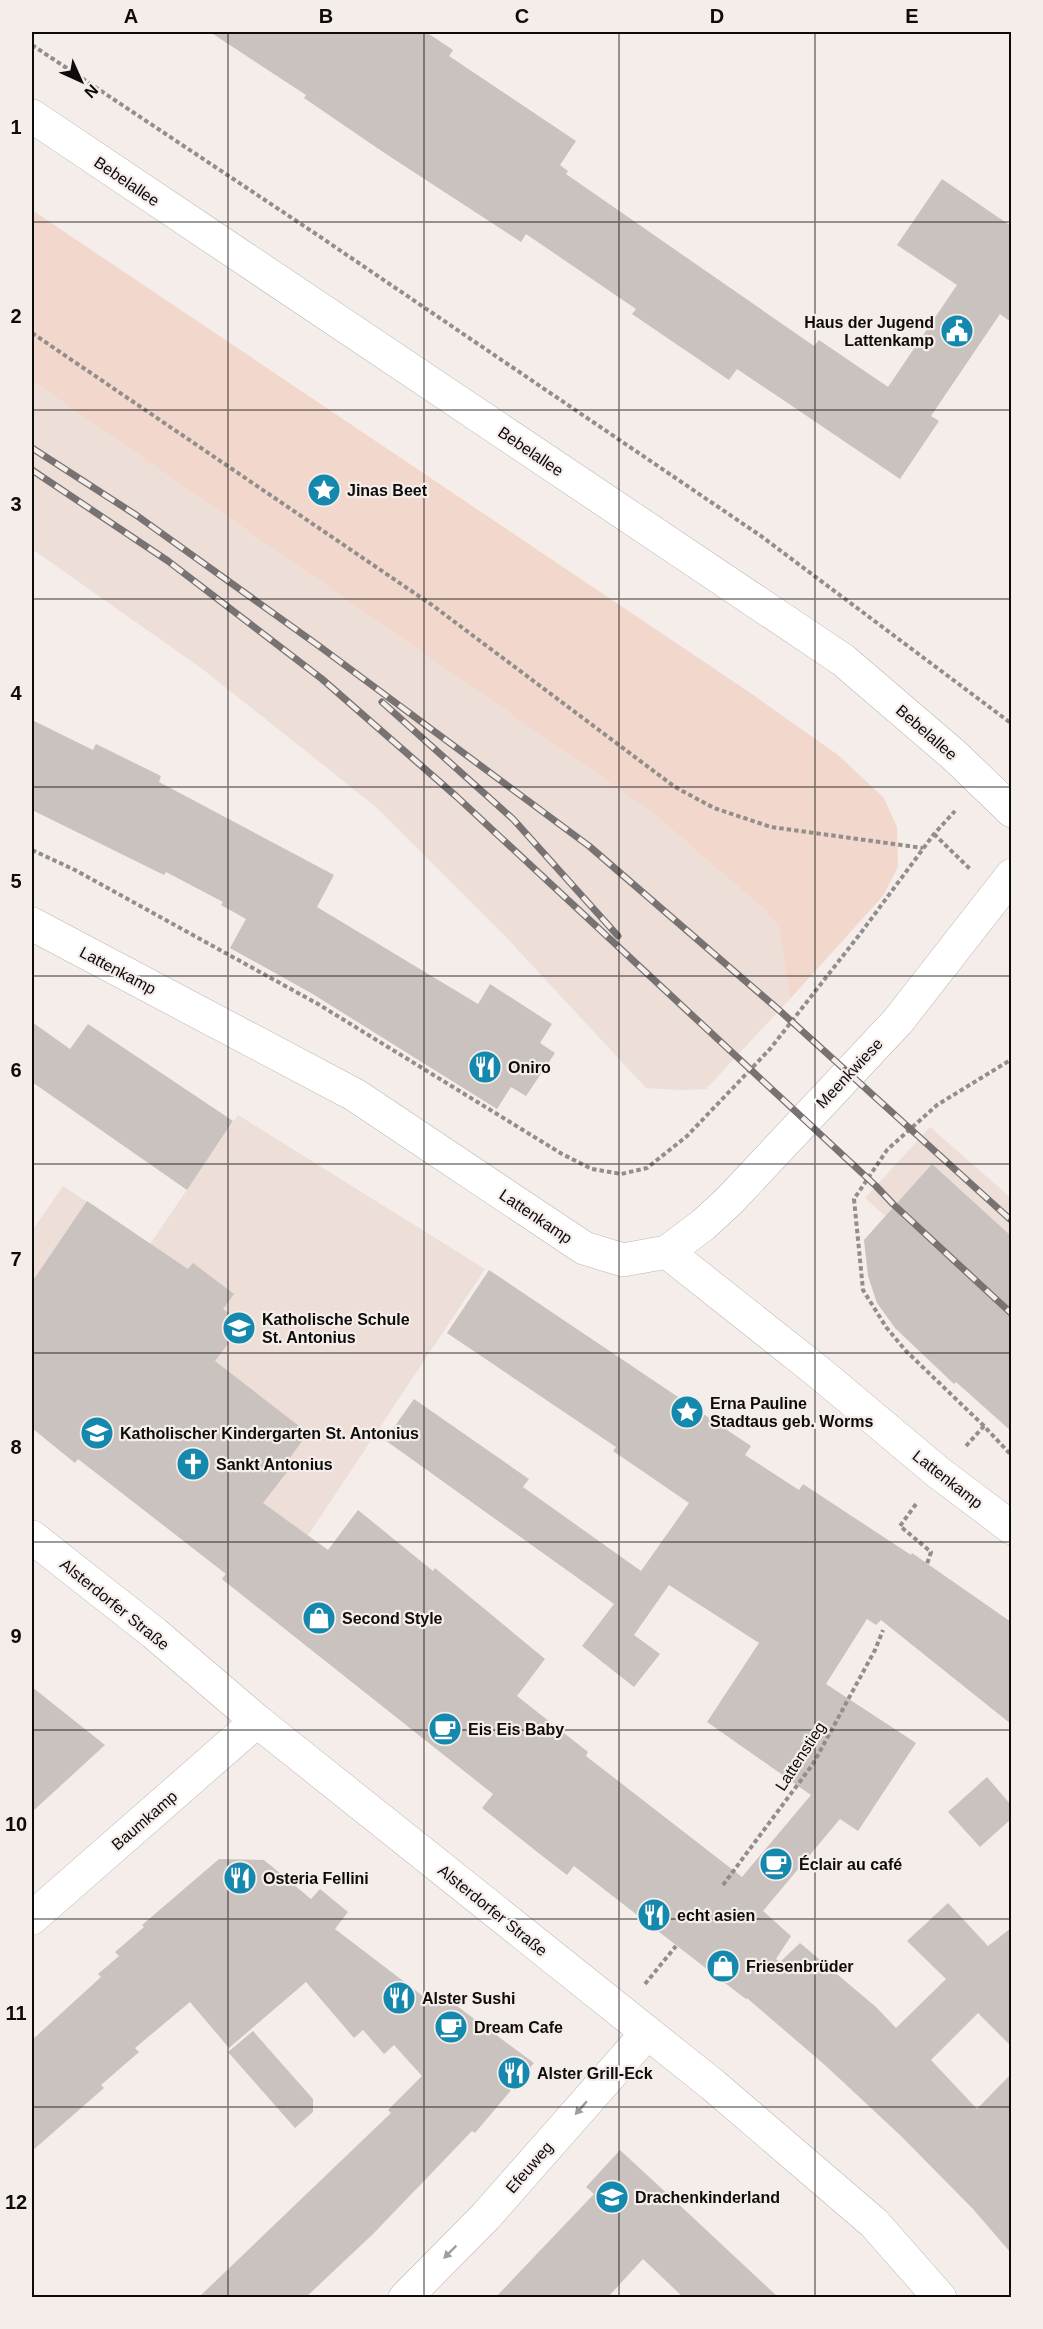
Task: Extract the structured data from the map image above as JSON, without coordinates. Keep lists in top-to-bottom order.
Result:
{
  "streets": {
    "street": [
      "Bebelallee",
      "Lattenkamp",
      "Meenkwiese",
      "Alsterdorfer Straße",
      "Baumkamp",
      "Efeuweg"
    ],
    "path": ["Lattenstieg"]
  },
  "crossings": [
    ["Lattenkamp", "Meenkwiese"],
    ["Alsterdorfer Straße", "Baumkamp"],
    ["Alsterdorfer Straße", "Efeuweg"]
  ],
  "one_way": ["Efeuweg"],
  "places": {
    "public building": ["Haus der Jugend Lattenkamp"],
    "place": ["Jinas Beet", "Erna Pauline Stadtaus geb. Worms"],
    "restaurant": [
      "Oniro",
      "Osteria Fellini",
      "echt asien",
      "Alster Sushi",
      "Alster Grill-Eck"
    ],
    "school or university": ["Katholische Schule St. Antonius", "Katholischer Kindergarten St. Antonius", "Drachenkinderland"],
    "church": ["Sankt Antonius"],
    "shop": ["Second Style", "Friesenbrüder"],
    "cafe": ["Eis Eis Baby", "Éclair au café", "Dream Cafe"]
  },
  "north": "bottom right",
  "grid": {
    "columns": [
      "A",
      "B",
      "C",
      "D",
      "E"
    ],
    "rows": [
      "1",
      "2",
      "3",
      "4",
      "5",
      "6",
      "7",
      "8",
      "9",
      "10",
      "11",
      "12"
    ]
  }
}
